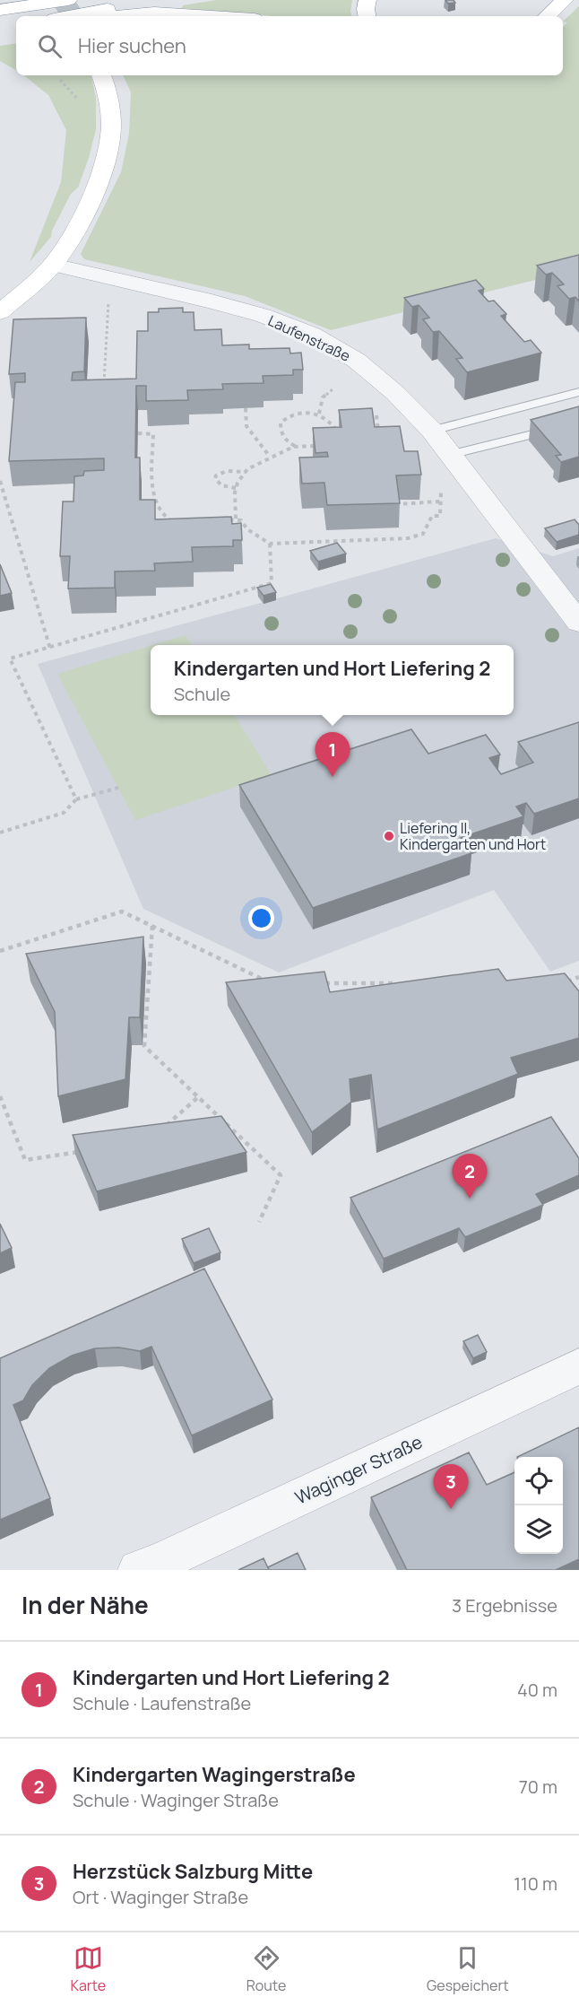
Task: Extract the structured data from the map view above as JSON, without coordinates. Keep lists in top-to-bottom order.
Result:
{
  "streets": {
    "street": ["Laufenstraße", "Waginger Straße"]
  },
  "places": ["Liefering II, Kindergarten und Hort"],
  "page": {
    "search": "Hier suchen",
    "popup": ["Kindergarten und Hort Liefering 2", "Schule"],
    "pins": ["1", "2", "3"],
    "heading": ["In der Nähe", "3 Ergebnisse"],
    "list": [
      {
        "mark": "1",
        "name": "Kindergarten und Hort Liefering 2",
        "note": "Schule · Laufenstraße",
        "value": "40 m"
      },
      {
        "mark": "2",
        "name": "Kindergarten Wagingerstraße",
        "note": "Schule · Waginger Straße",
        "value": "70 m"
      },
      {
        "mark": "3",
        "name": "Herzstück Salzburg Mitte",
        "note": "Ort · Waginger Straße",
        "value": "110 m"
      }
    ],
    "nav": ["Karte", "Route", "Gespeichert"]
  }
}
